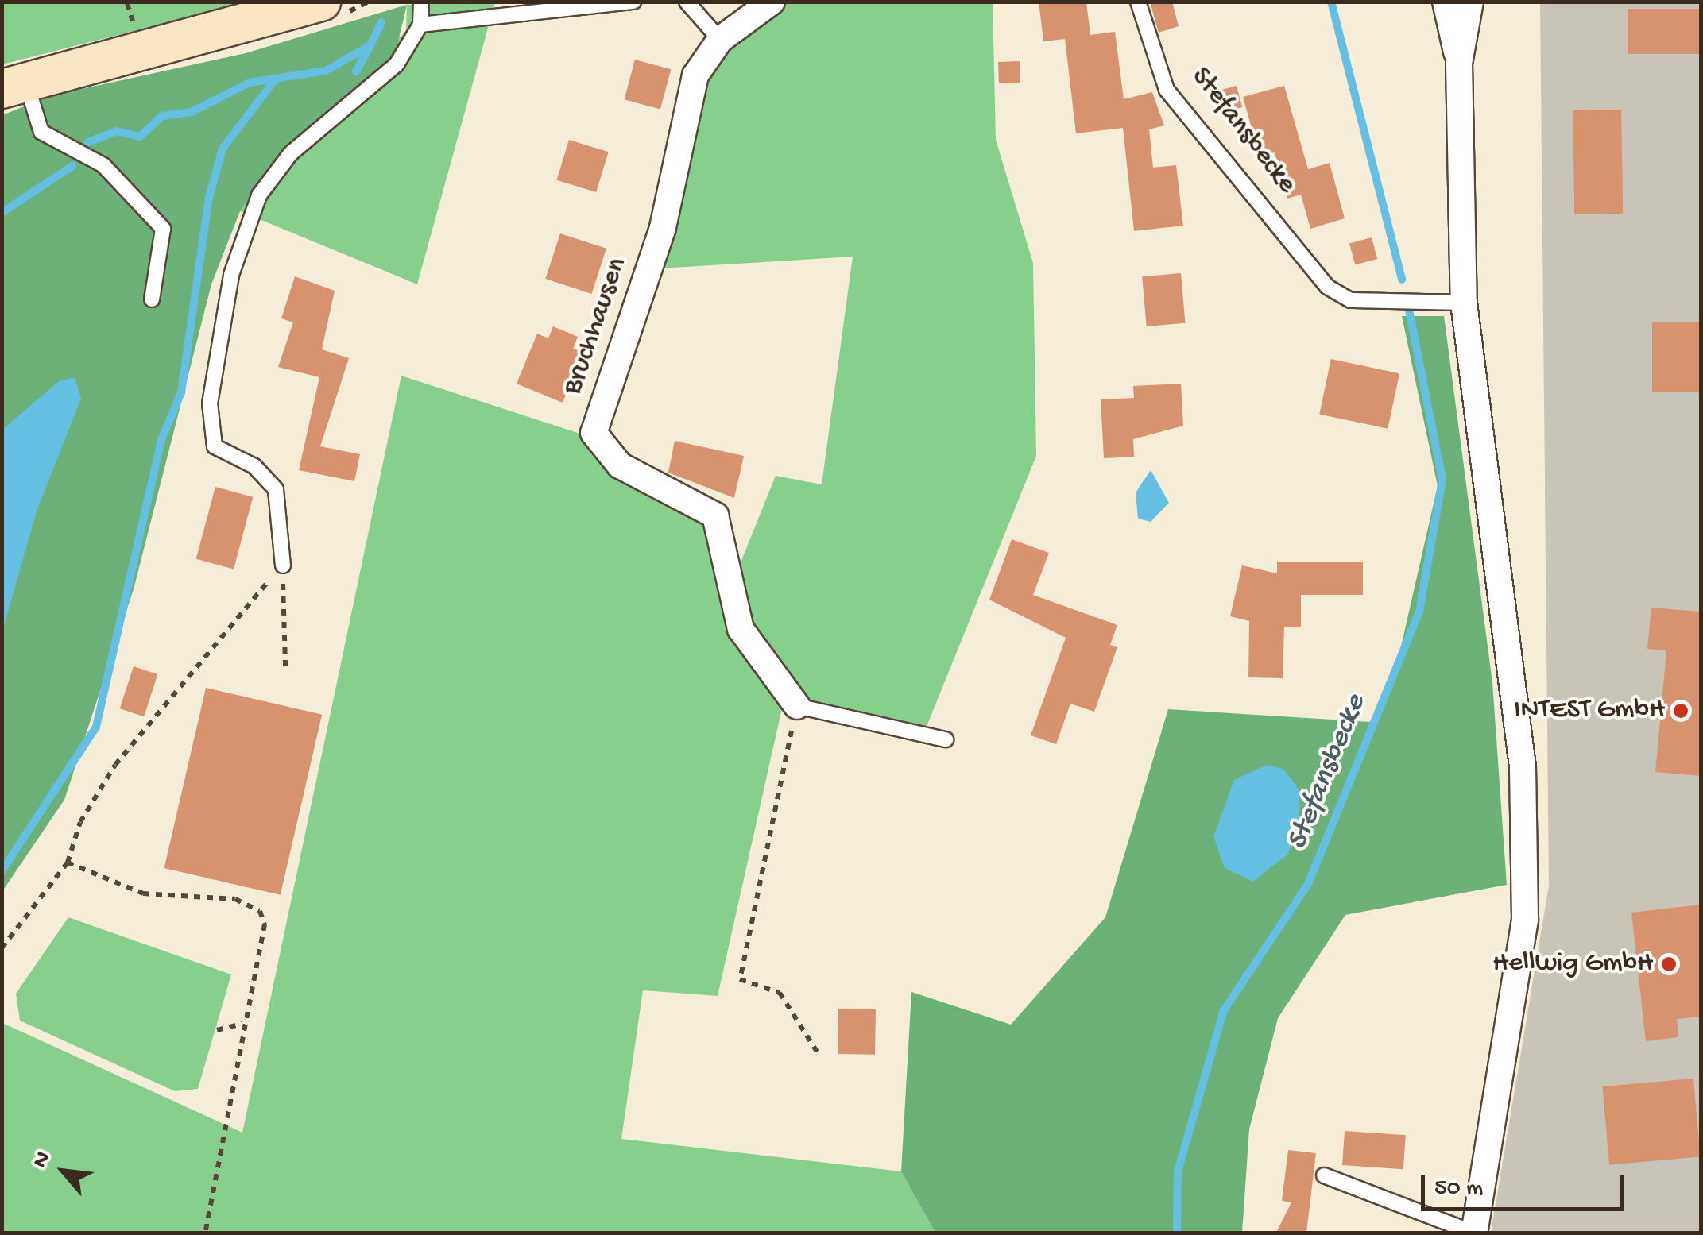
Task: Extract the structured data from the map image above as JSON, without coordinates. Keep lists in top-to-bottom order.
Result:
{
  "streets": {
    "street": ["Bruchhausen"],
    "lane": ["Stefansbecke"]
  },
  "water": ["Stefansbecke"],
  "places": ["INTEST GmbH", "Hellwig GmbH"],
  "scale_bar": "50 m",
  "north": "top left"
}
